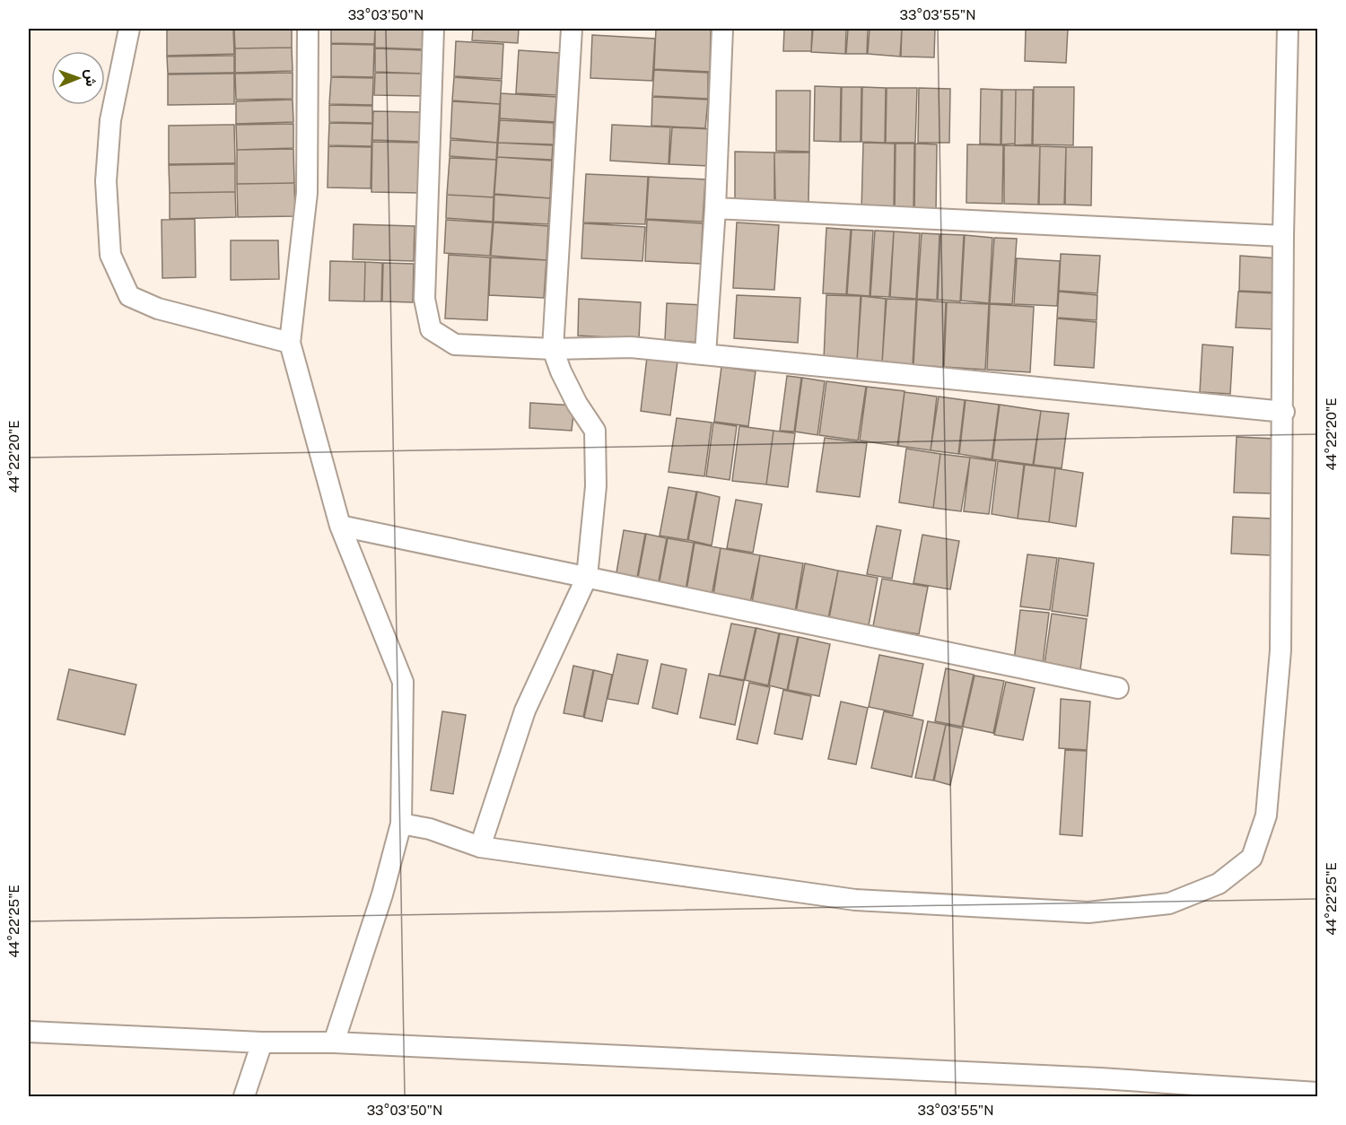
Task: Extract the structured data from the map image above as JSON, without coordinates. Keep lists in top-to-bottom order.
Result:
{
  "north": "right",
  "coordinates": [
    "33°03'50\"N",
    "33°03'55\"N",
    "44°22'20\"E",
    "44°22'25\"E"
  ]
}
